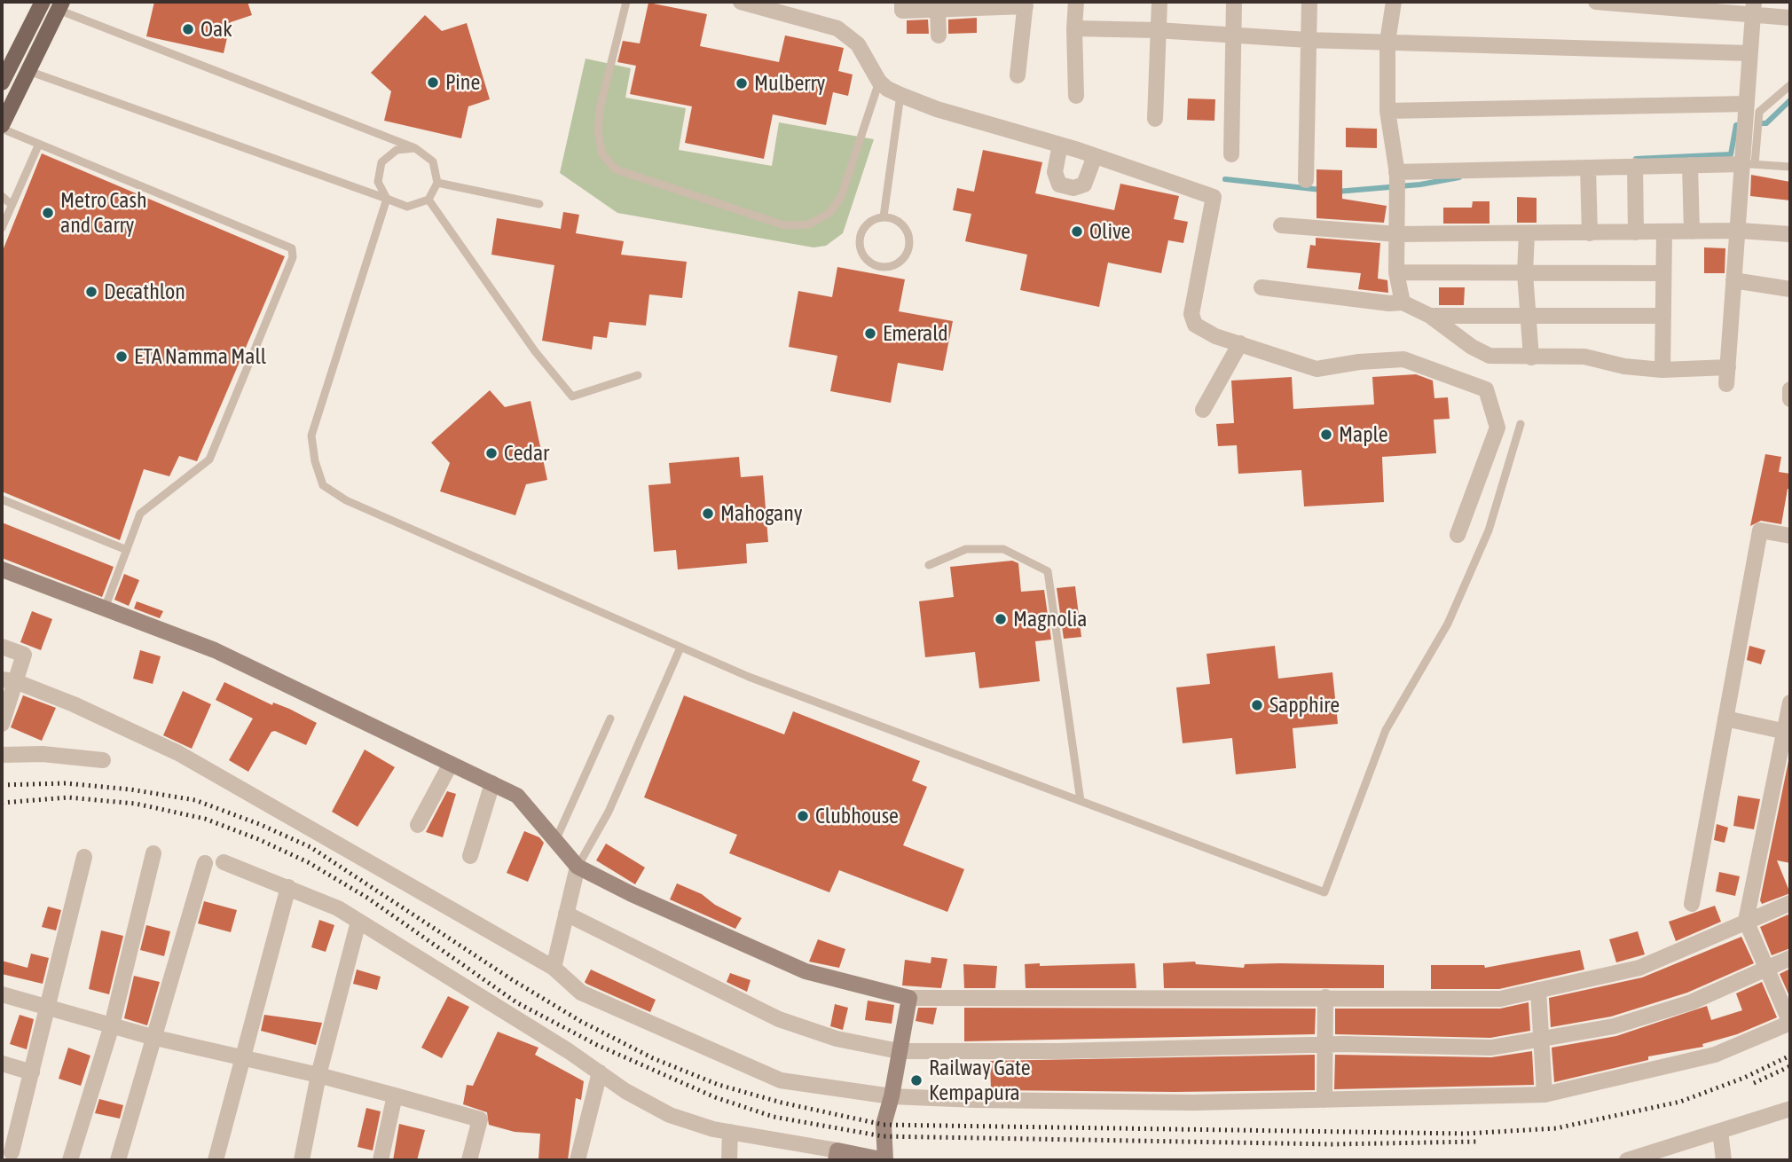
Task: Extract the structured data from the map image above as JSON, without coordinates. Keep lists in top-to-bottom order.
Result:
{
  "places": [
    "Oak",
    "Pine",
    "Mulberry",
    "Metro Cash and Carry",
    "Olive",
    "Decathlon",
    "Emerald",
    "ETA Namma Mall",
    "Maple",
    "Cedar",
    "Mahogany",
    "Magnolia",
    "Sapphire",
    "Clubhouse",
    "Railway Gate Kempapura"
  ]
}
